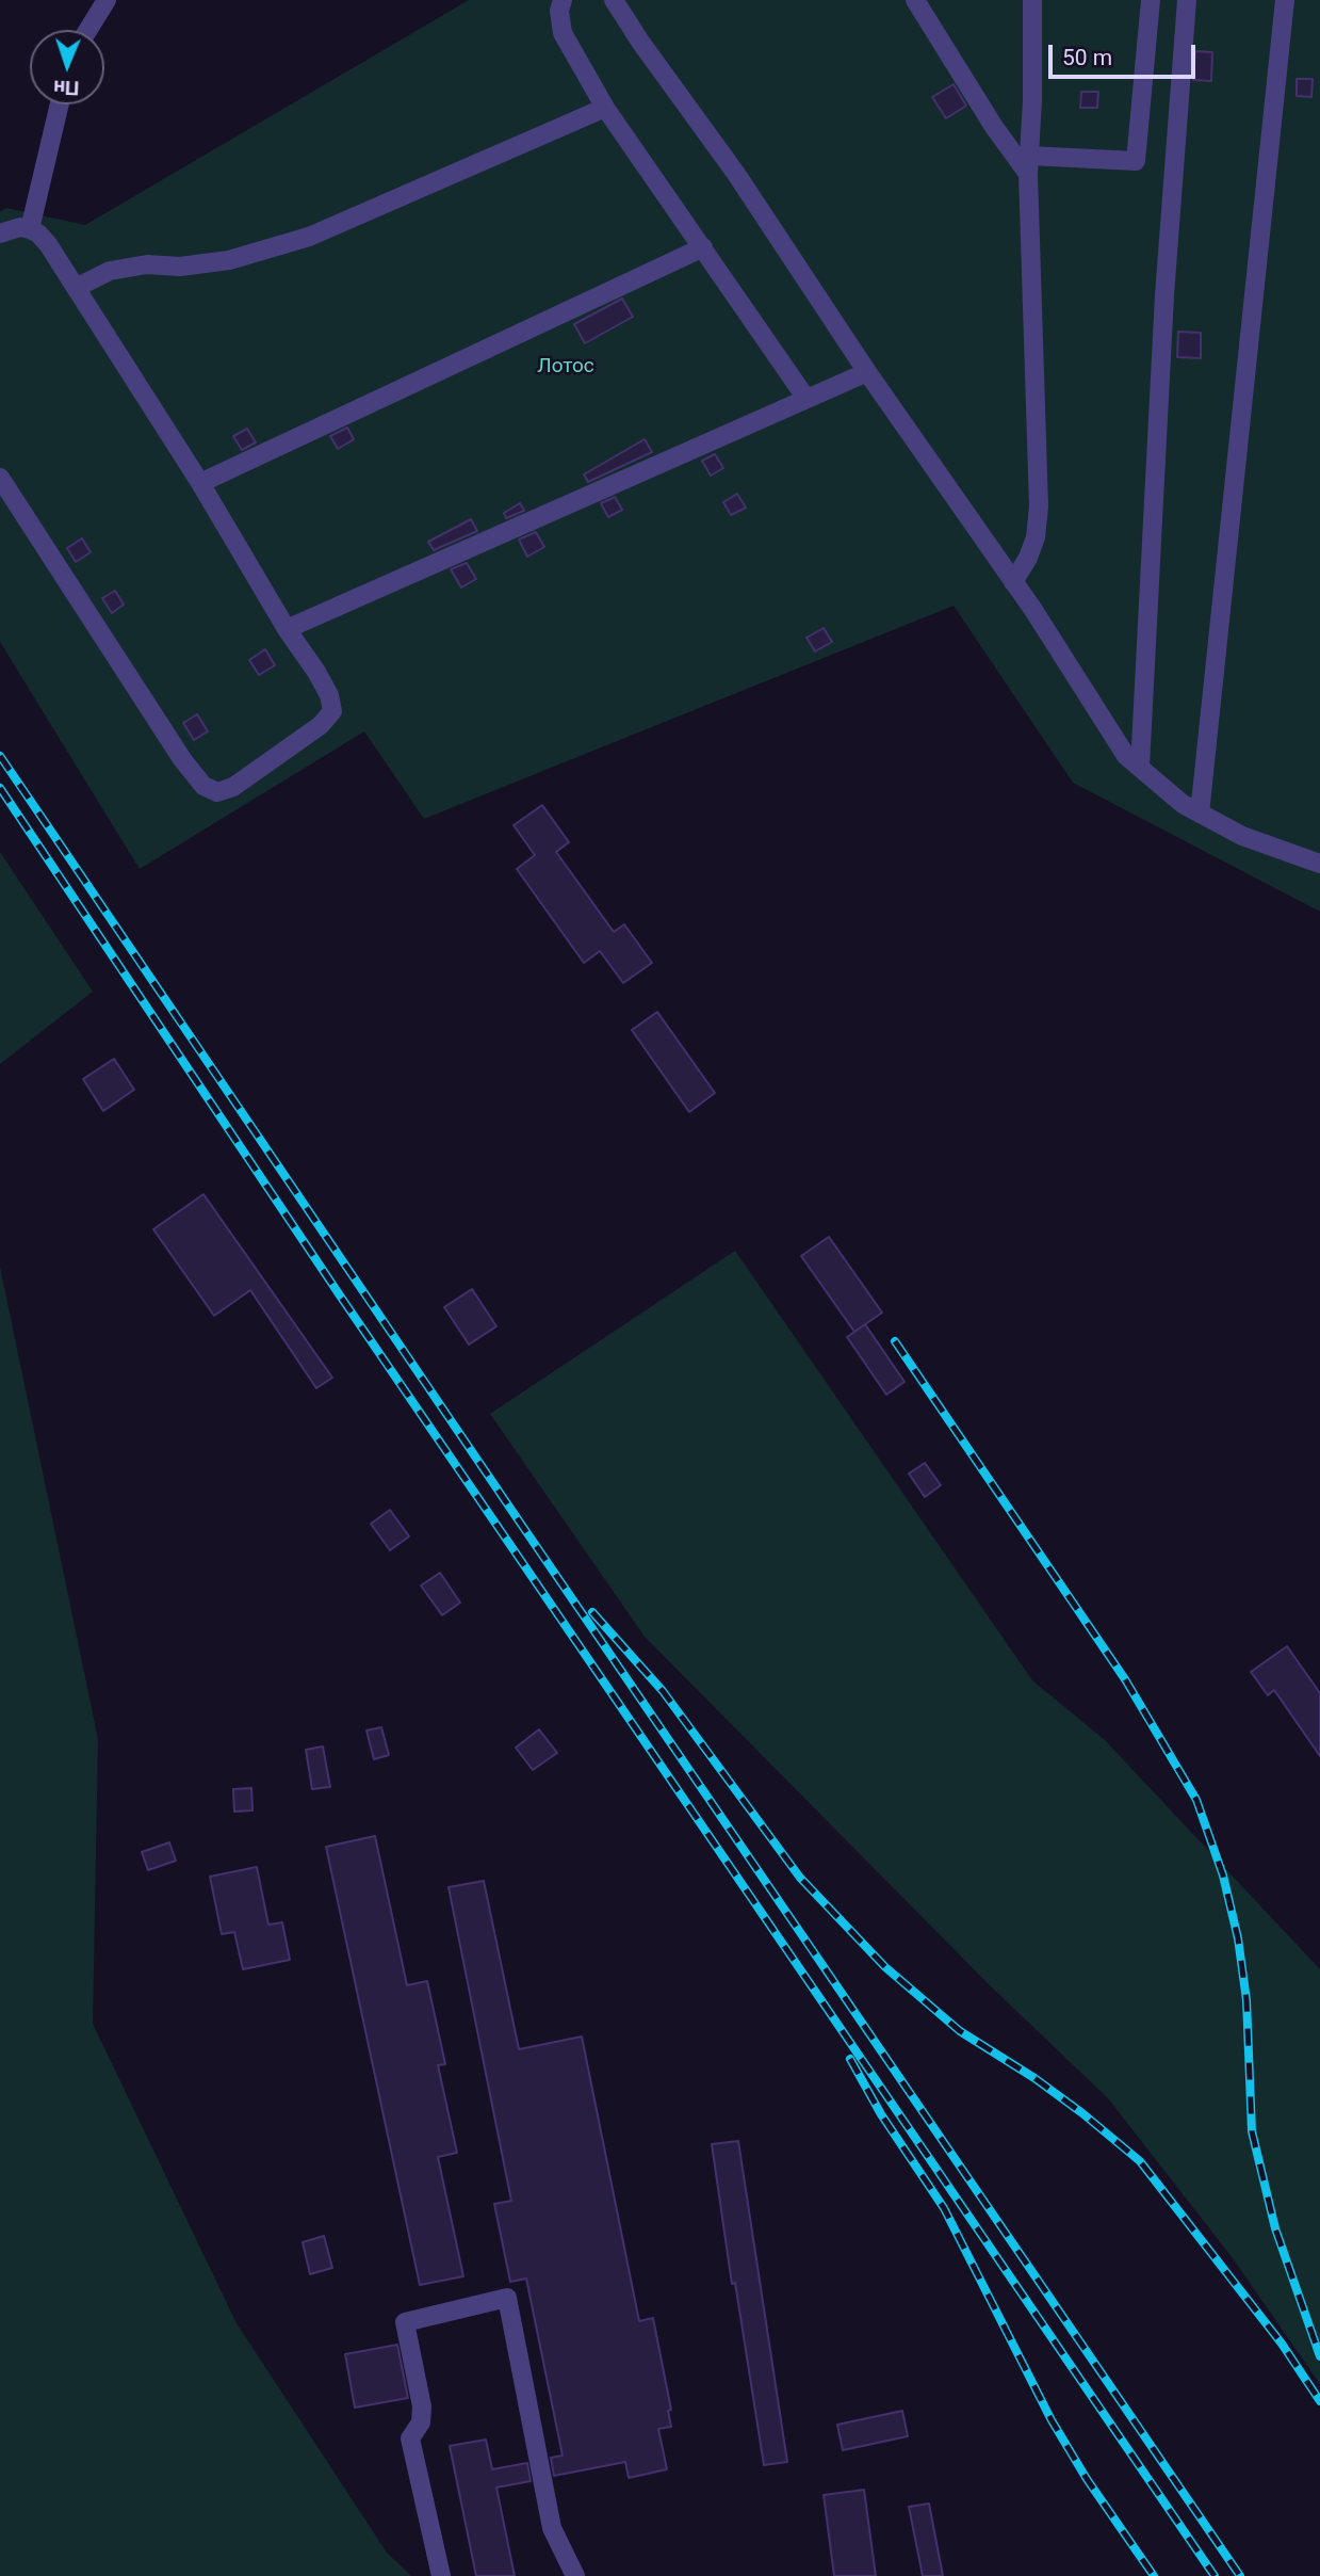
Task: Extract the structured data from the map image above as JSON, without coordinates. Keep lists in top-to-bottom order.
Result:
{
  "parks": ["Лотос"],
  "scale_bar": "50 m",
  "north": "bottom"
}
